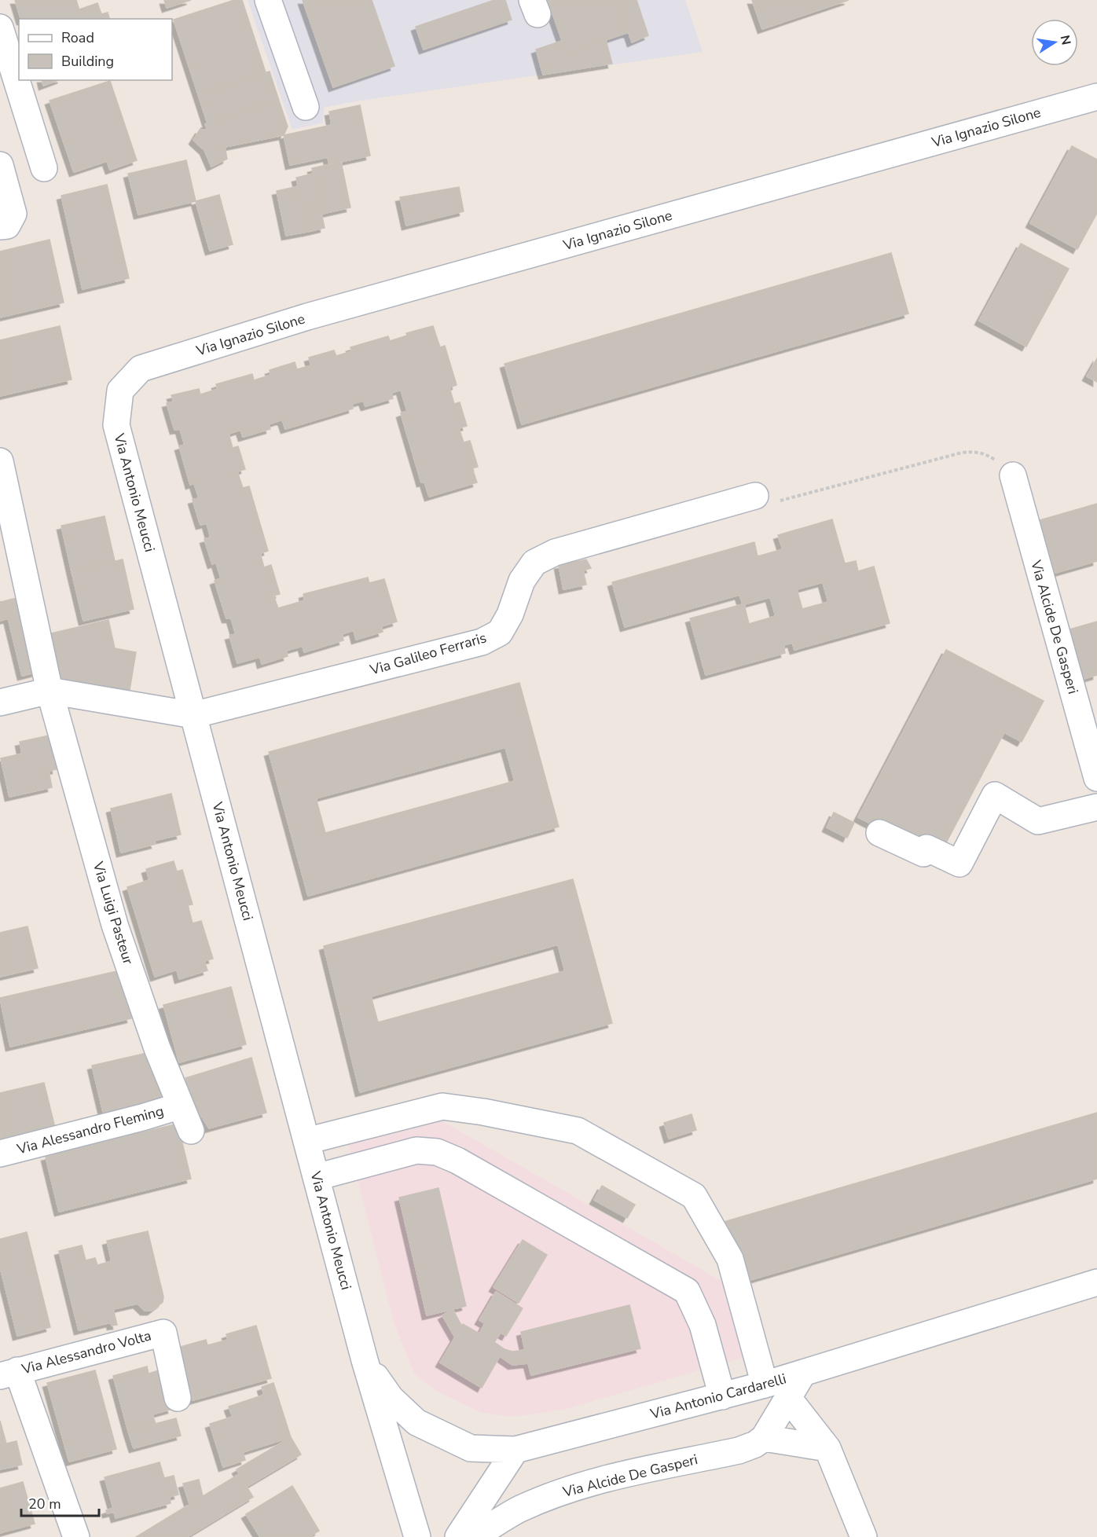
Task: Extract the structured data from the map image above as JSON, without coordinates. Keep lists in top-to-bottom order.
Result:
{
  "streets": {
    "street": [
      "Via Ignazio Silone",
      "Via Antonio Meucci",
      "Via Alcide De Gasperi",
      "Via Galileo Ferraris",
      "Via Luigi Pasteur",
      "Via Alessandro Fleming",
      "Via Alessandro Volta",
      "Via Antonio Cardarelli"
    ]
  },
  "crossings": [
    ["Via Ignazio Silone", "Via Antonio Meucci"],
    ["Via Antonio Meucci", "Via Galileo Ferraris"],
    ["Via Antonio Meucci", "Via Antonio Cardarelli"],
    ["Via Luigi Pasteur", "Via Alessandro Fleming"]
  ],
  "legend": ["Road", "Building"],
  "scale_bar": "20 m",
  "north": "right"
}
